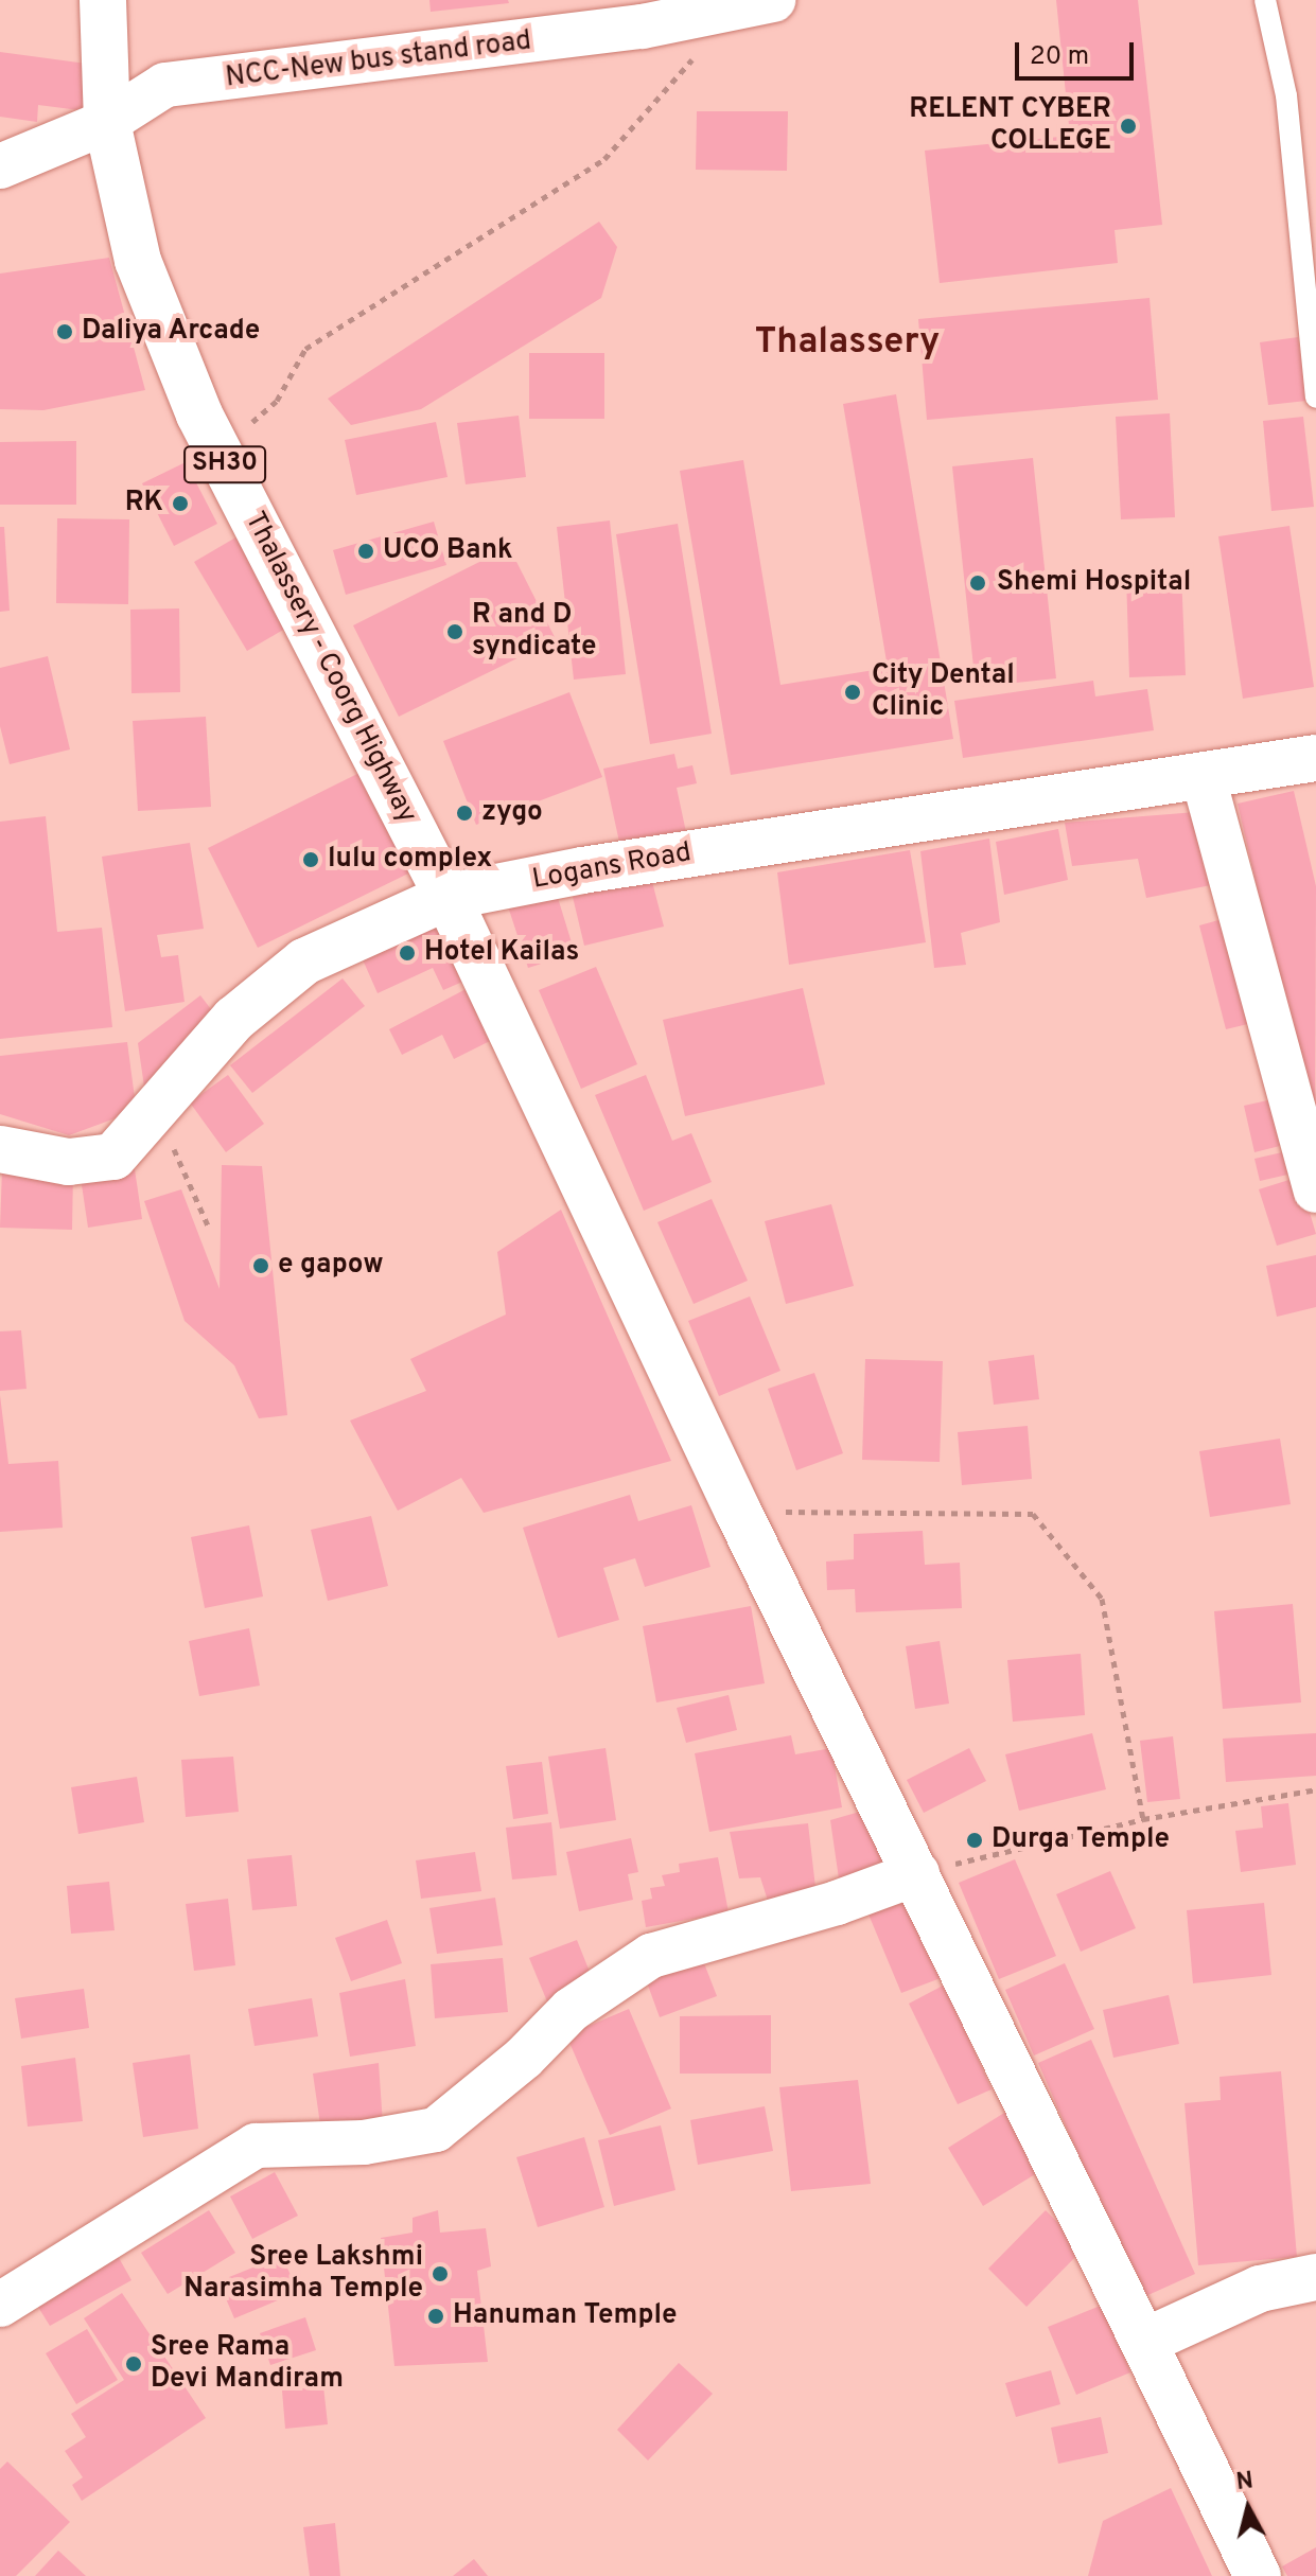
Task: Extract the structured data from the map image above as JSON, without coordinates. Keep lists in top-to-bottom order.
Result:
{
  "streets": {
    "main road": ["SH30", "Thalassery - Coorg Highway", "Logans Road"],
    "street": ["NCC-New bus stand road"]
  },
  "crossings": [
    ["NCC-New bus stand road", "Thalassery - Coorg Highway"],
    ["Thalassery - Coorg Highway", "Logans Road"]
  ],
  "districts": ["Thalassery"],
  "places": [
    "RELENT CYBER COLLEGE",
    "Daliya Arcade",
    "RK",
    "UCO Bank",
    "Shemi Hospital",
    "R and D syndicate",
    "City Dental Clinic",
    "zygo",
    "lulu complex",
    "Hotel Kailas",
    "e gapow",
    "Durga Temple",
    "Sree Lakshmi Narasimha Temple",
    "Hanuman Temple",
    "Sree Rama Devi Mandiram"
  ],
  "scale_bar": "20 m",
  "north": "top"
}
